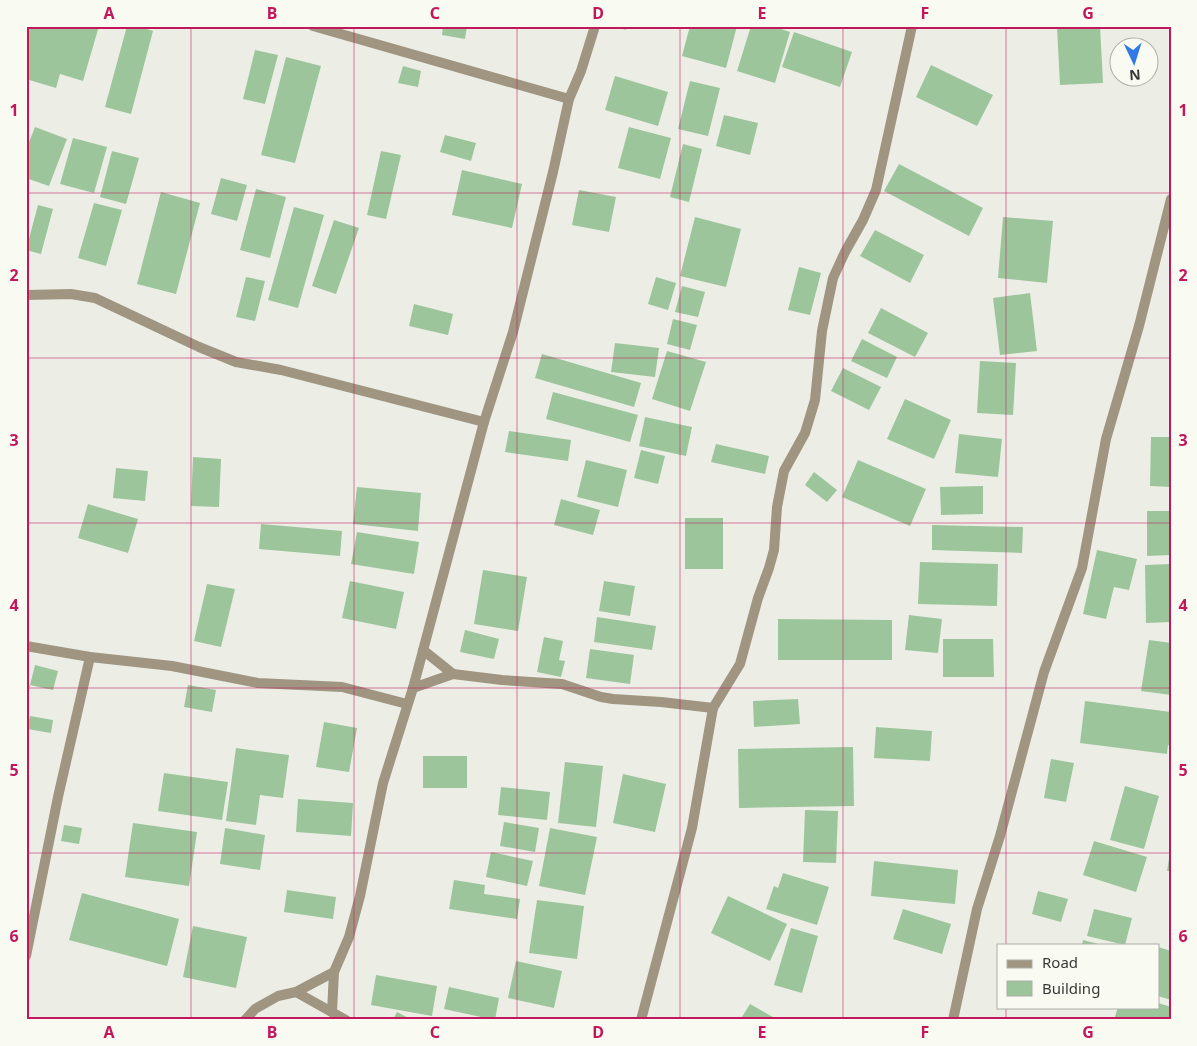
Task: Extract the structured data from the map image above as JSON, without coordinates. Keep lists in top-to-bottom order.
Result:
{
  "legend": ["Road", "Building"],
  "north": "bottom",
  "grid": {
    "columns": [
      "A",
      "B",
      "C",
      "D",
      "E",
      "F",
      "G"
    ],
    "rows": [
      "1",
      "2",
      "3",
      "4",
      "5",
      "6"
    ]
  }
}
